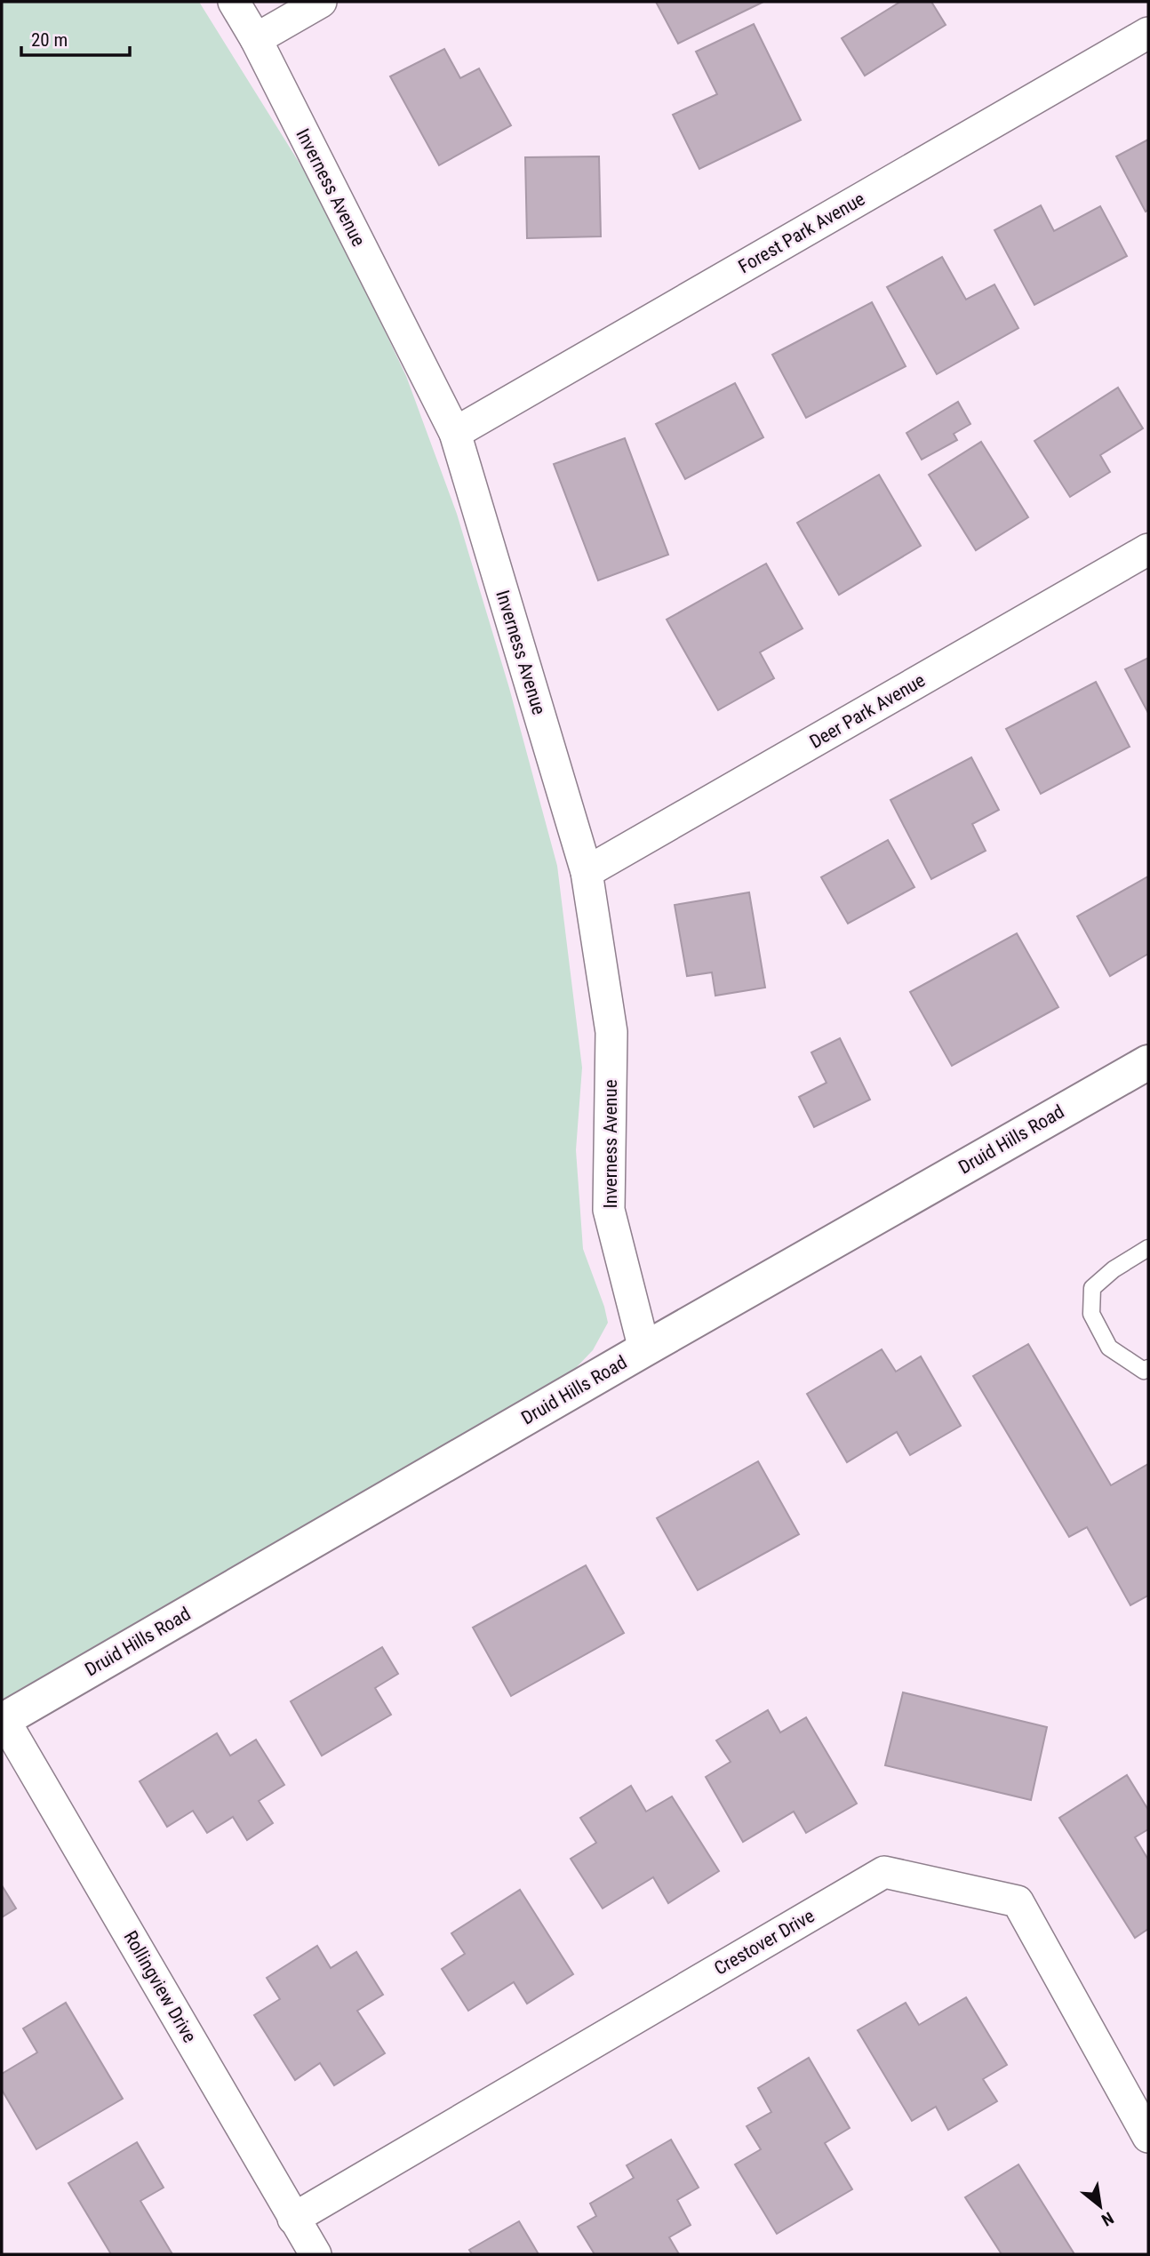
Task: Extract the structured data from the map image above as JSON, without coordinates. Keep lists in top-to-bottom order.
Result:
{
  "streets": {
    "street": [
      "Inverness Avenue",
      "Forest Park Avenue",
      "Deer Park Avenue",
      "Druid Hills Road",
      "Crestover Drive",
      "Rollingview Drive"
    ]
  },
  "crossings": [
    ["Inverness Avenue", "Forest Park Avenue"],
    ["Inverness Avenue", "Deer Park Avenue"],
    ["Inverness Avenue", "Druid Hills Road"],
    ["Druid Hills Road", "Rollingview Drive"],
    ["Crestover Drive", "Rollingview Drive"]
  ],
  "scale_bar": "20 m",
  "north": "bottom right"
}
